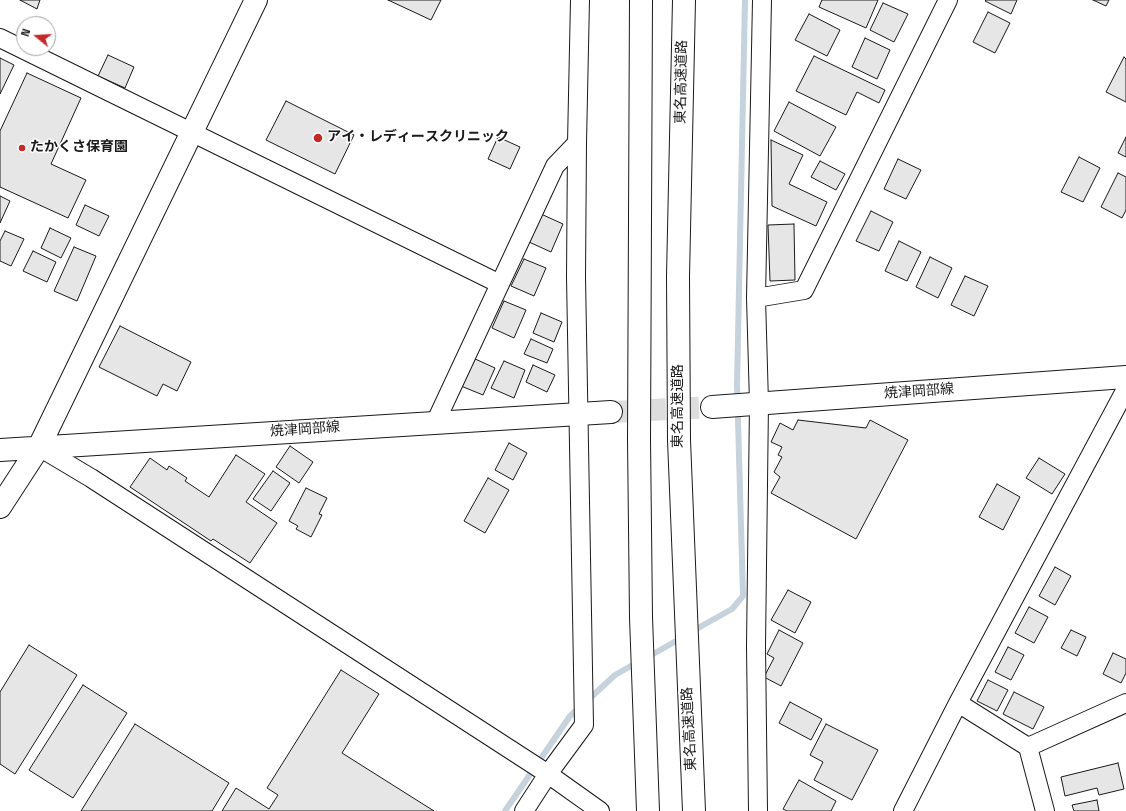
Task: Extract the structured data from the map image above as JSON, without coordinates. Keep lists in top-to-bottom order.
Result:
{
  "streets": {
    "main road": ["東名高速道路", "焼津岡部線"]
  },
  "places": ["アイ・レディースクリニック", "たかくさ保育園"],
  "north": "left"
}
